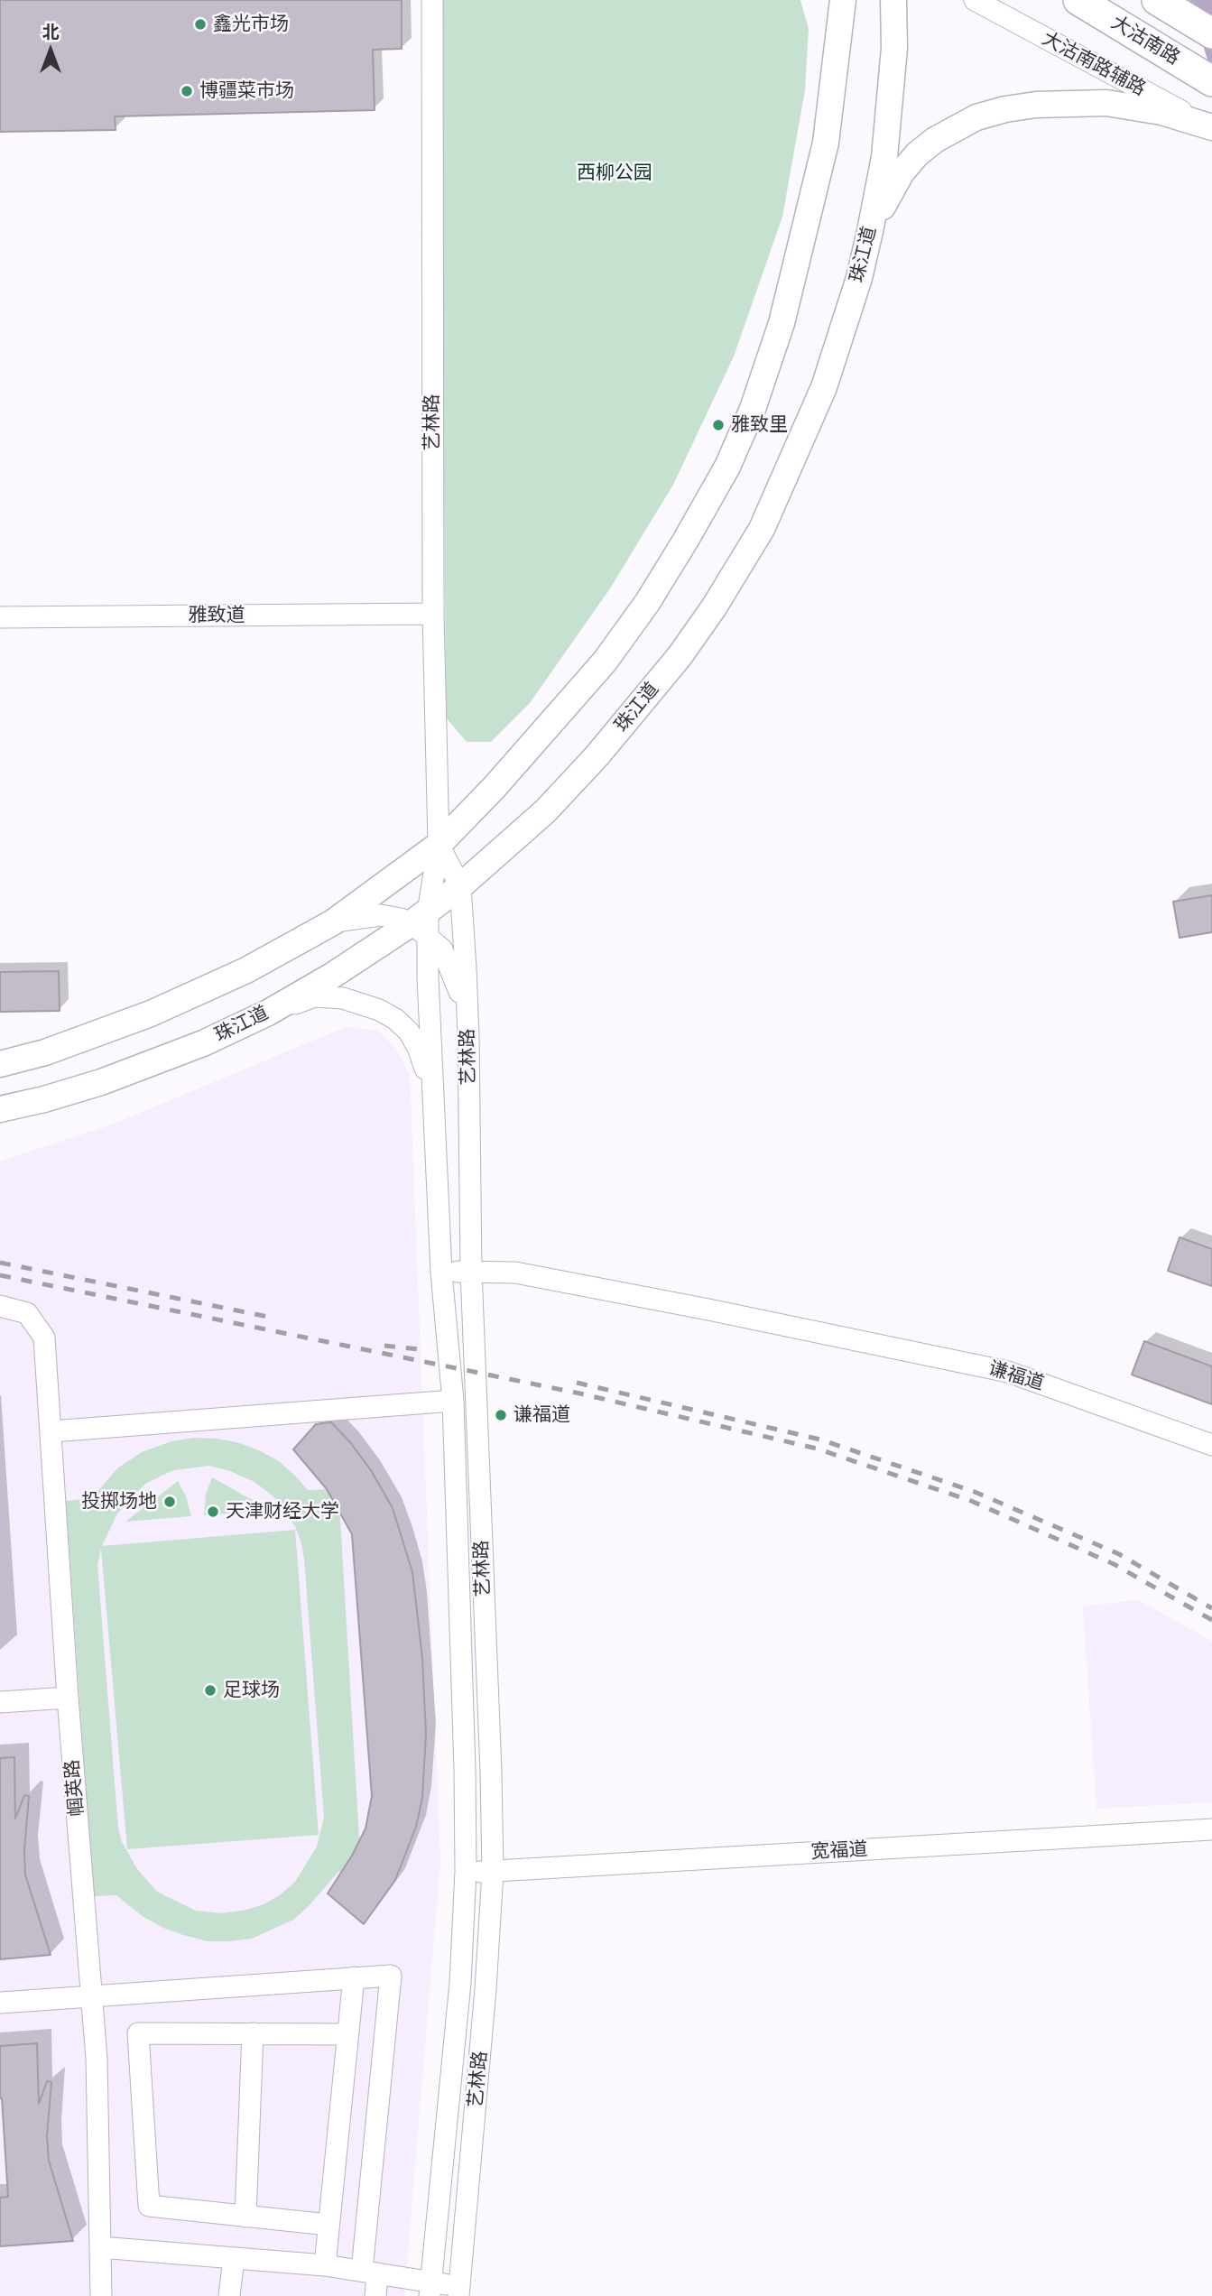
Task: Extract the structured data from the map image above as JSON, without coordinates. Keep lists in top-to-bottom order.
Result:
{
  "streets": {
    "highway": ["大沽南路"],
    "main road": ["珠江道"],
    "street": [
      "大沽南路辅路",
      "艺林路",
      "雅致道",
      "谦福道",
      "帼英路",
      "宽福道"
    ]
  },
  "crossings": [
    ["珠江道", "艺林路"],
    ["艺林路", "雅致道"],
    ["艺林路", "谦福道"],
    ["艺林路", "宽福道"]
  ],
  "parks": ["西柳公园"],
  "places": [
    "鑫光市场",
    "博疆菜市场",
    "雅致里",
    "谦福道",
    "投掷场地",
    "天津财经大学",
    "足球场"
  ],
  "north": "top"
}
